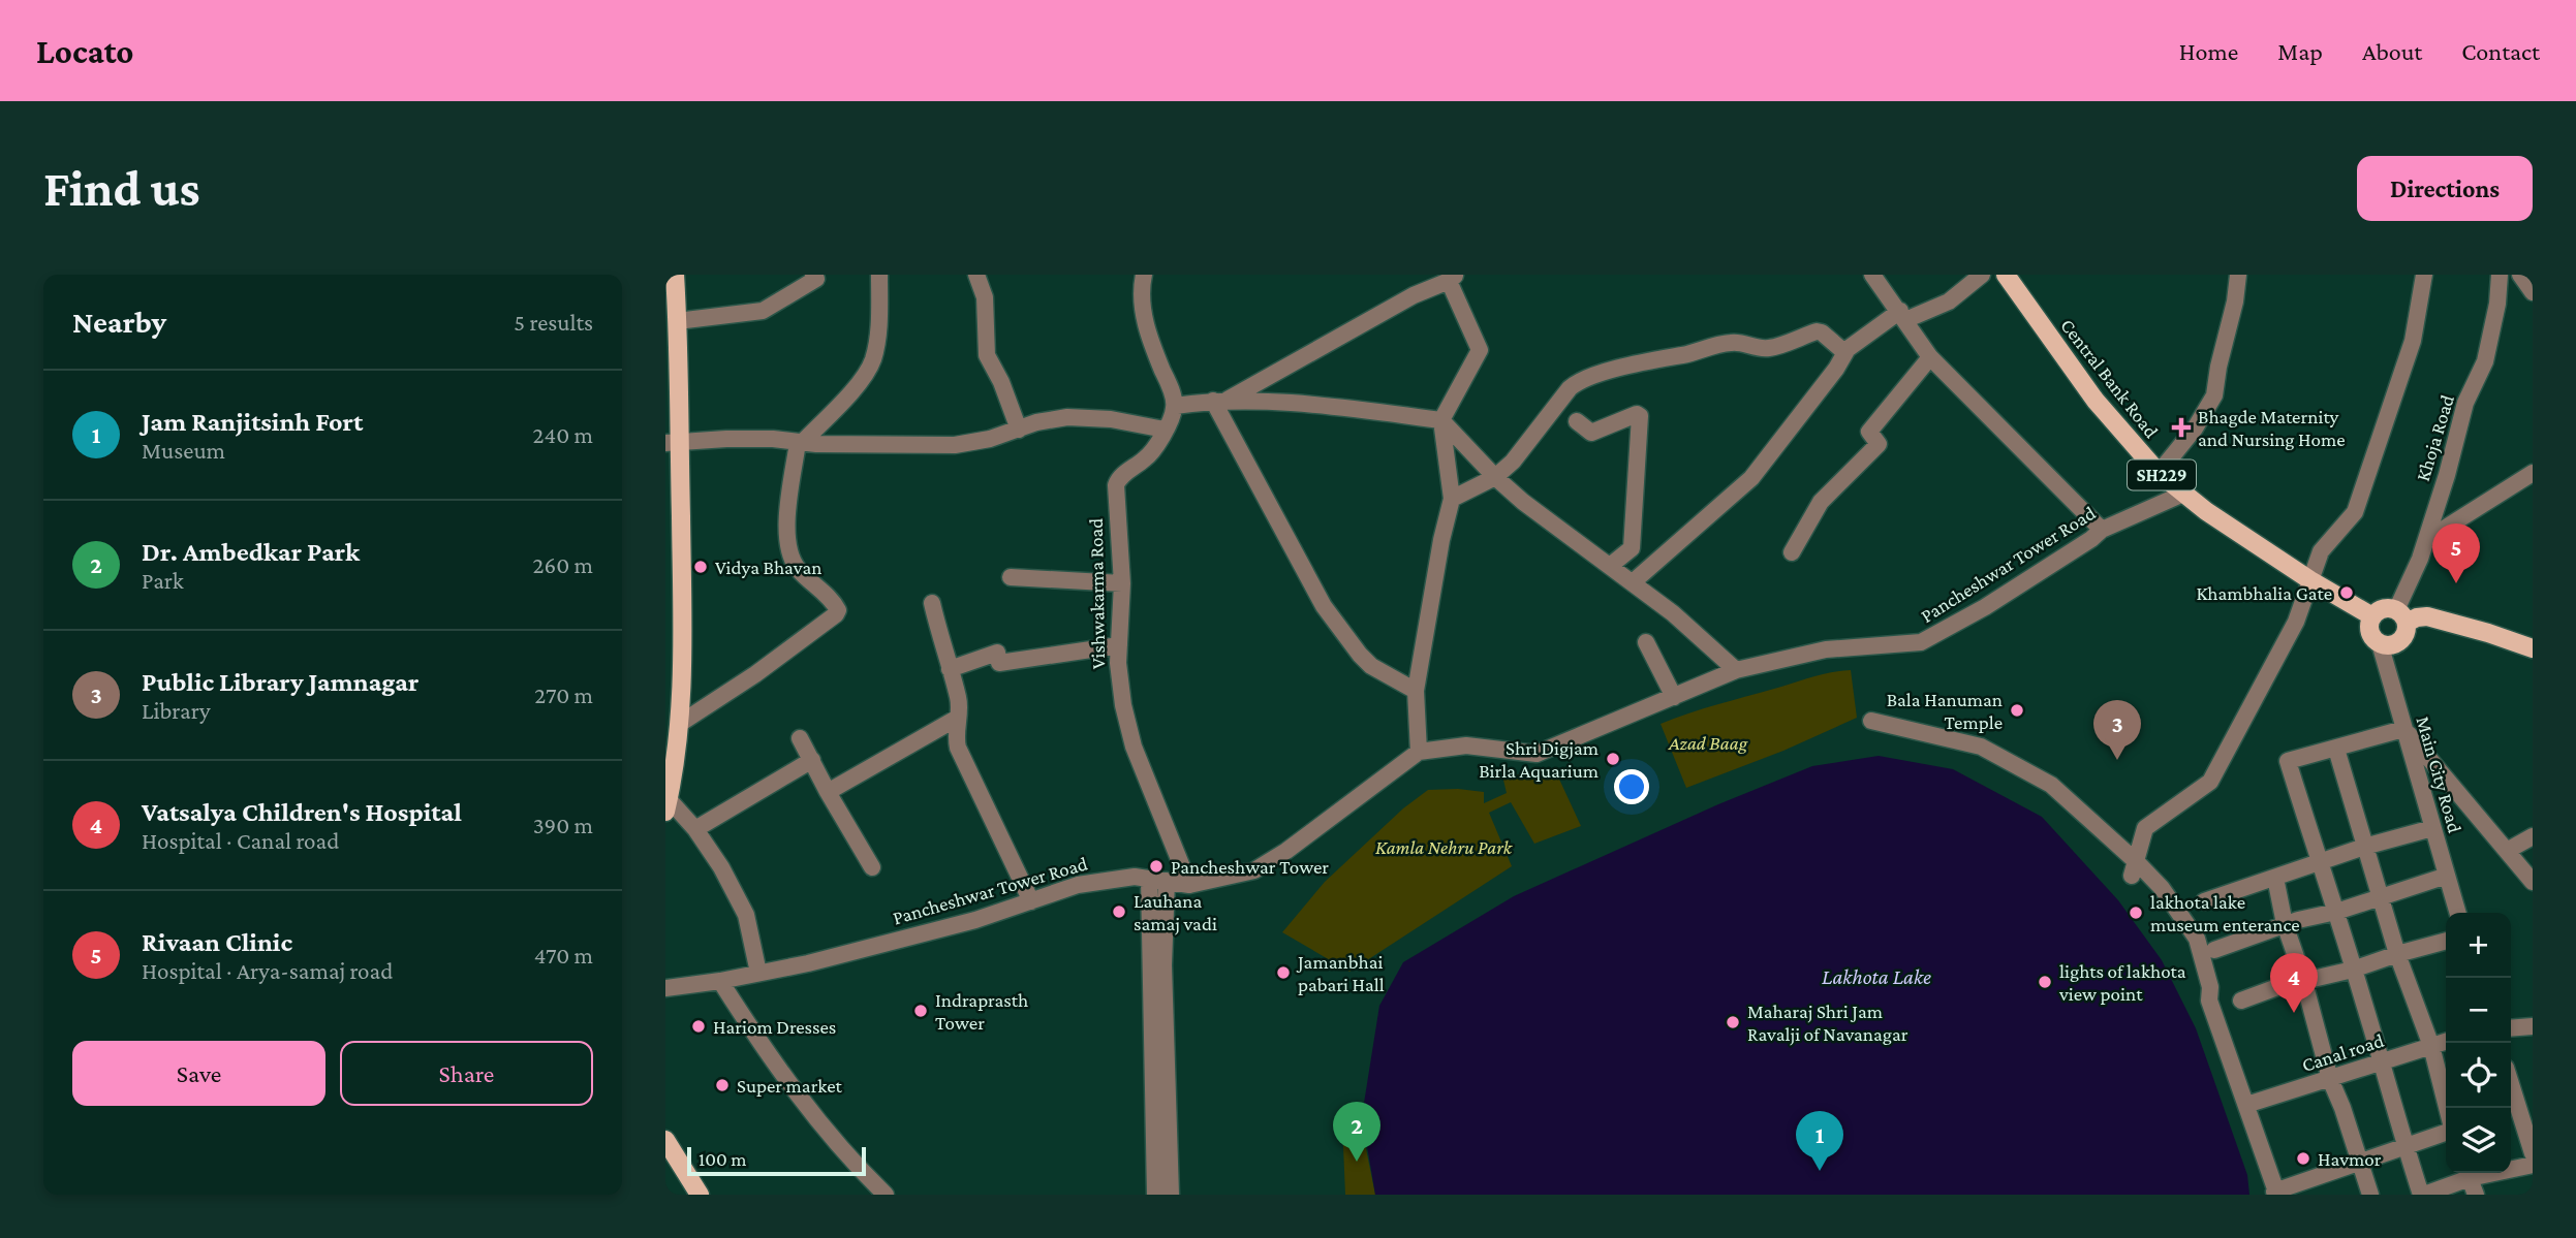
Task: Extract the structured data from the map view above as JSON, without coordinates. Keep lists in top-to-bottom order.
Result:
{
  "streets": {
    "main road": ["Central Bank Road", "SH229"],
    "street": [
      "Khoja Road",
      "Pancheshwar Tower Road",
      "Vishwakarma Road",
      "Main City Road",
      "Canal road"
    ]
  },
  "crossings": [
    ["Central Bank Road", "Khoja Road"],
    ["Central Bank Road", "Pancheshwar Tower Road"],
    ["Central Bank Road", "Main City Road"],
    ["Khoja Road", "Main City Road"],
    ["Pancheshwar Tower Road", "Vishwakarma Road"]
  ],
  "water": ["Lakhota Lake"],
  "parks": ["Azad Baag", "Kamla Nehru Park"],
  "places": {
    "health": ["Bhagde Maternity and Nursing Home"],
    "other": [
      "Vidya Bhavan",
      "Khambhalia Gate",
      "Bala Hanuman Temple",
      "Shri Digjam Birla Aquarium",
      "Pancheshwar Tower",
      "Lauhana samaj vadi",
      "lakhota lake museum enterance",
      "Jamanbhai pabari Hall",
      "lights of lakhota view point",
      "Indraprasth Tower",
      "Maharaj Shri Jam Ravalji of Navanagar",
      "Hariom Dresses",
      "Super market",
      "Havmor"
    ]
  },
  "scale_bar": "100 m",
  "page": {
    "header": "Locato",
    "nav": [
      "Home",
      "Map",
      "About",
      "Contact"
    ],
    "buttons": [
      "Directions",
      ["Save", "Share"]
    ],
    "title": "Find us",
    "heading": ["Nearby", "5 results"],
    "list": [
      {
        "mark": "1",
        "name": "Jam Ranjitsinh Fort",
        "note": "Museum",
        "value": "240 m"
      },
      {
        "mark": "2",
        "name": "Dr. Ambedkar Park",
        "note": "Park",
        "value": "260 m"
      },
      {
        "mark": "3",
        "name": "Public Library Jamnagar",
        "note": "Library",
        "value": "270 m"
      },
      {
        "mark": "4",
        "name": "Vatsalya Children's Hospital",
        "note": "Hospital · Canal road",
        "value": "390 m"
      },
      {
        "mark": "5",
        "name": "Rivaan Clinic",
        "note": "Hospital · Arya-samaj road",
        "value": "470 m"
      }
    ],
    "pins": [
      "5",
      "3",
      "4",
      "2",
      "1"
    ],
    "map_buttons": ["+", "−"],
    "scale": "100 m"
  }
}
